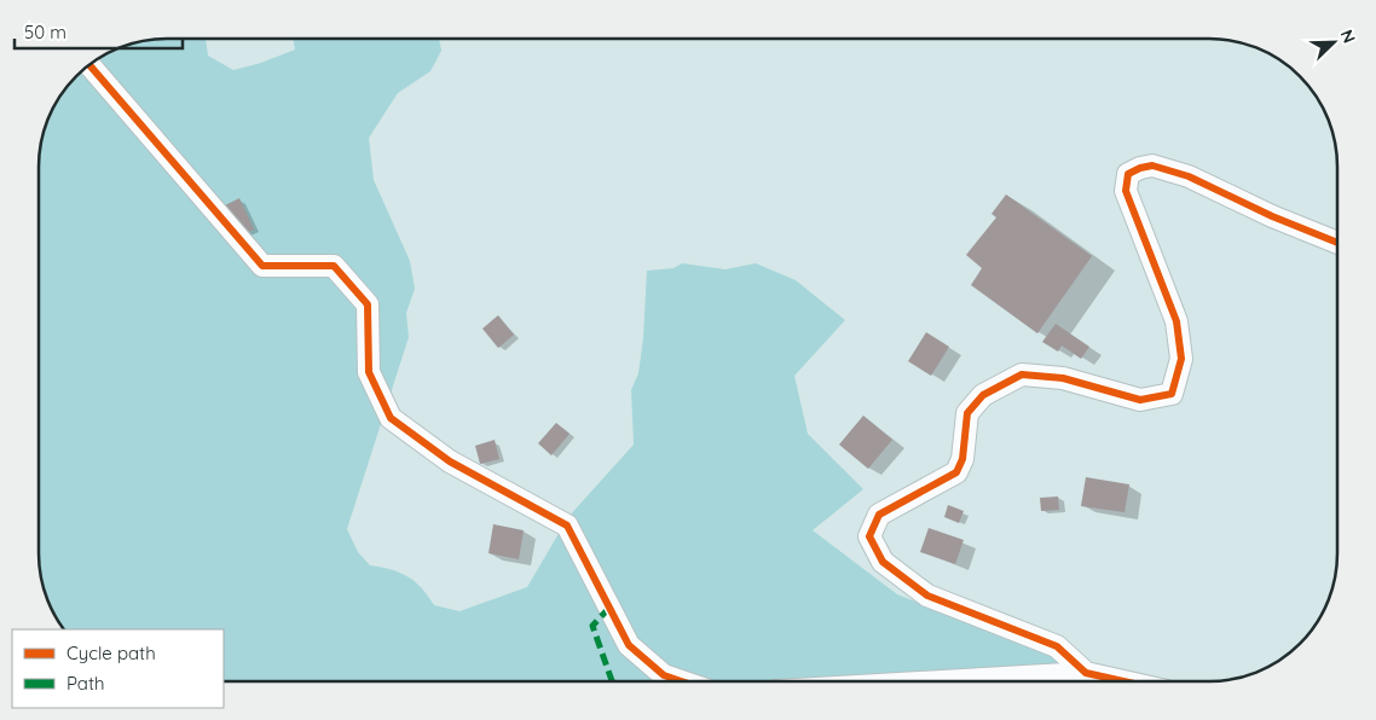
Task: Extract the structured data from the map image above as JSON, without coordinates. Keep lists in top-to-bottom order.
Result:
{
  "legend": ["Cycle path", "Path"],
  "scale_bar": "50 m",
  "north": "top right"
}
